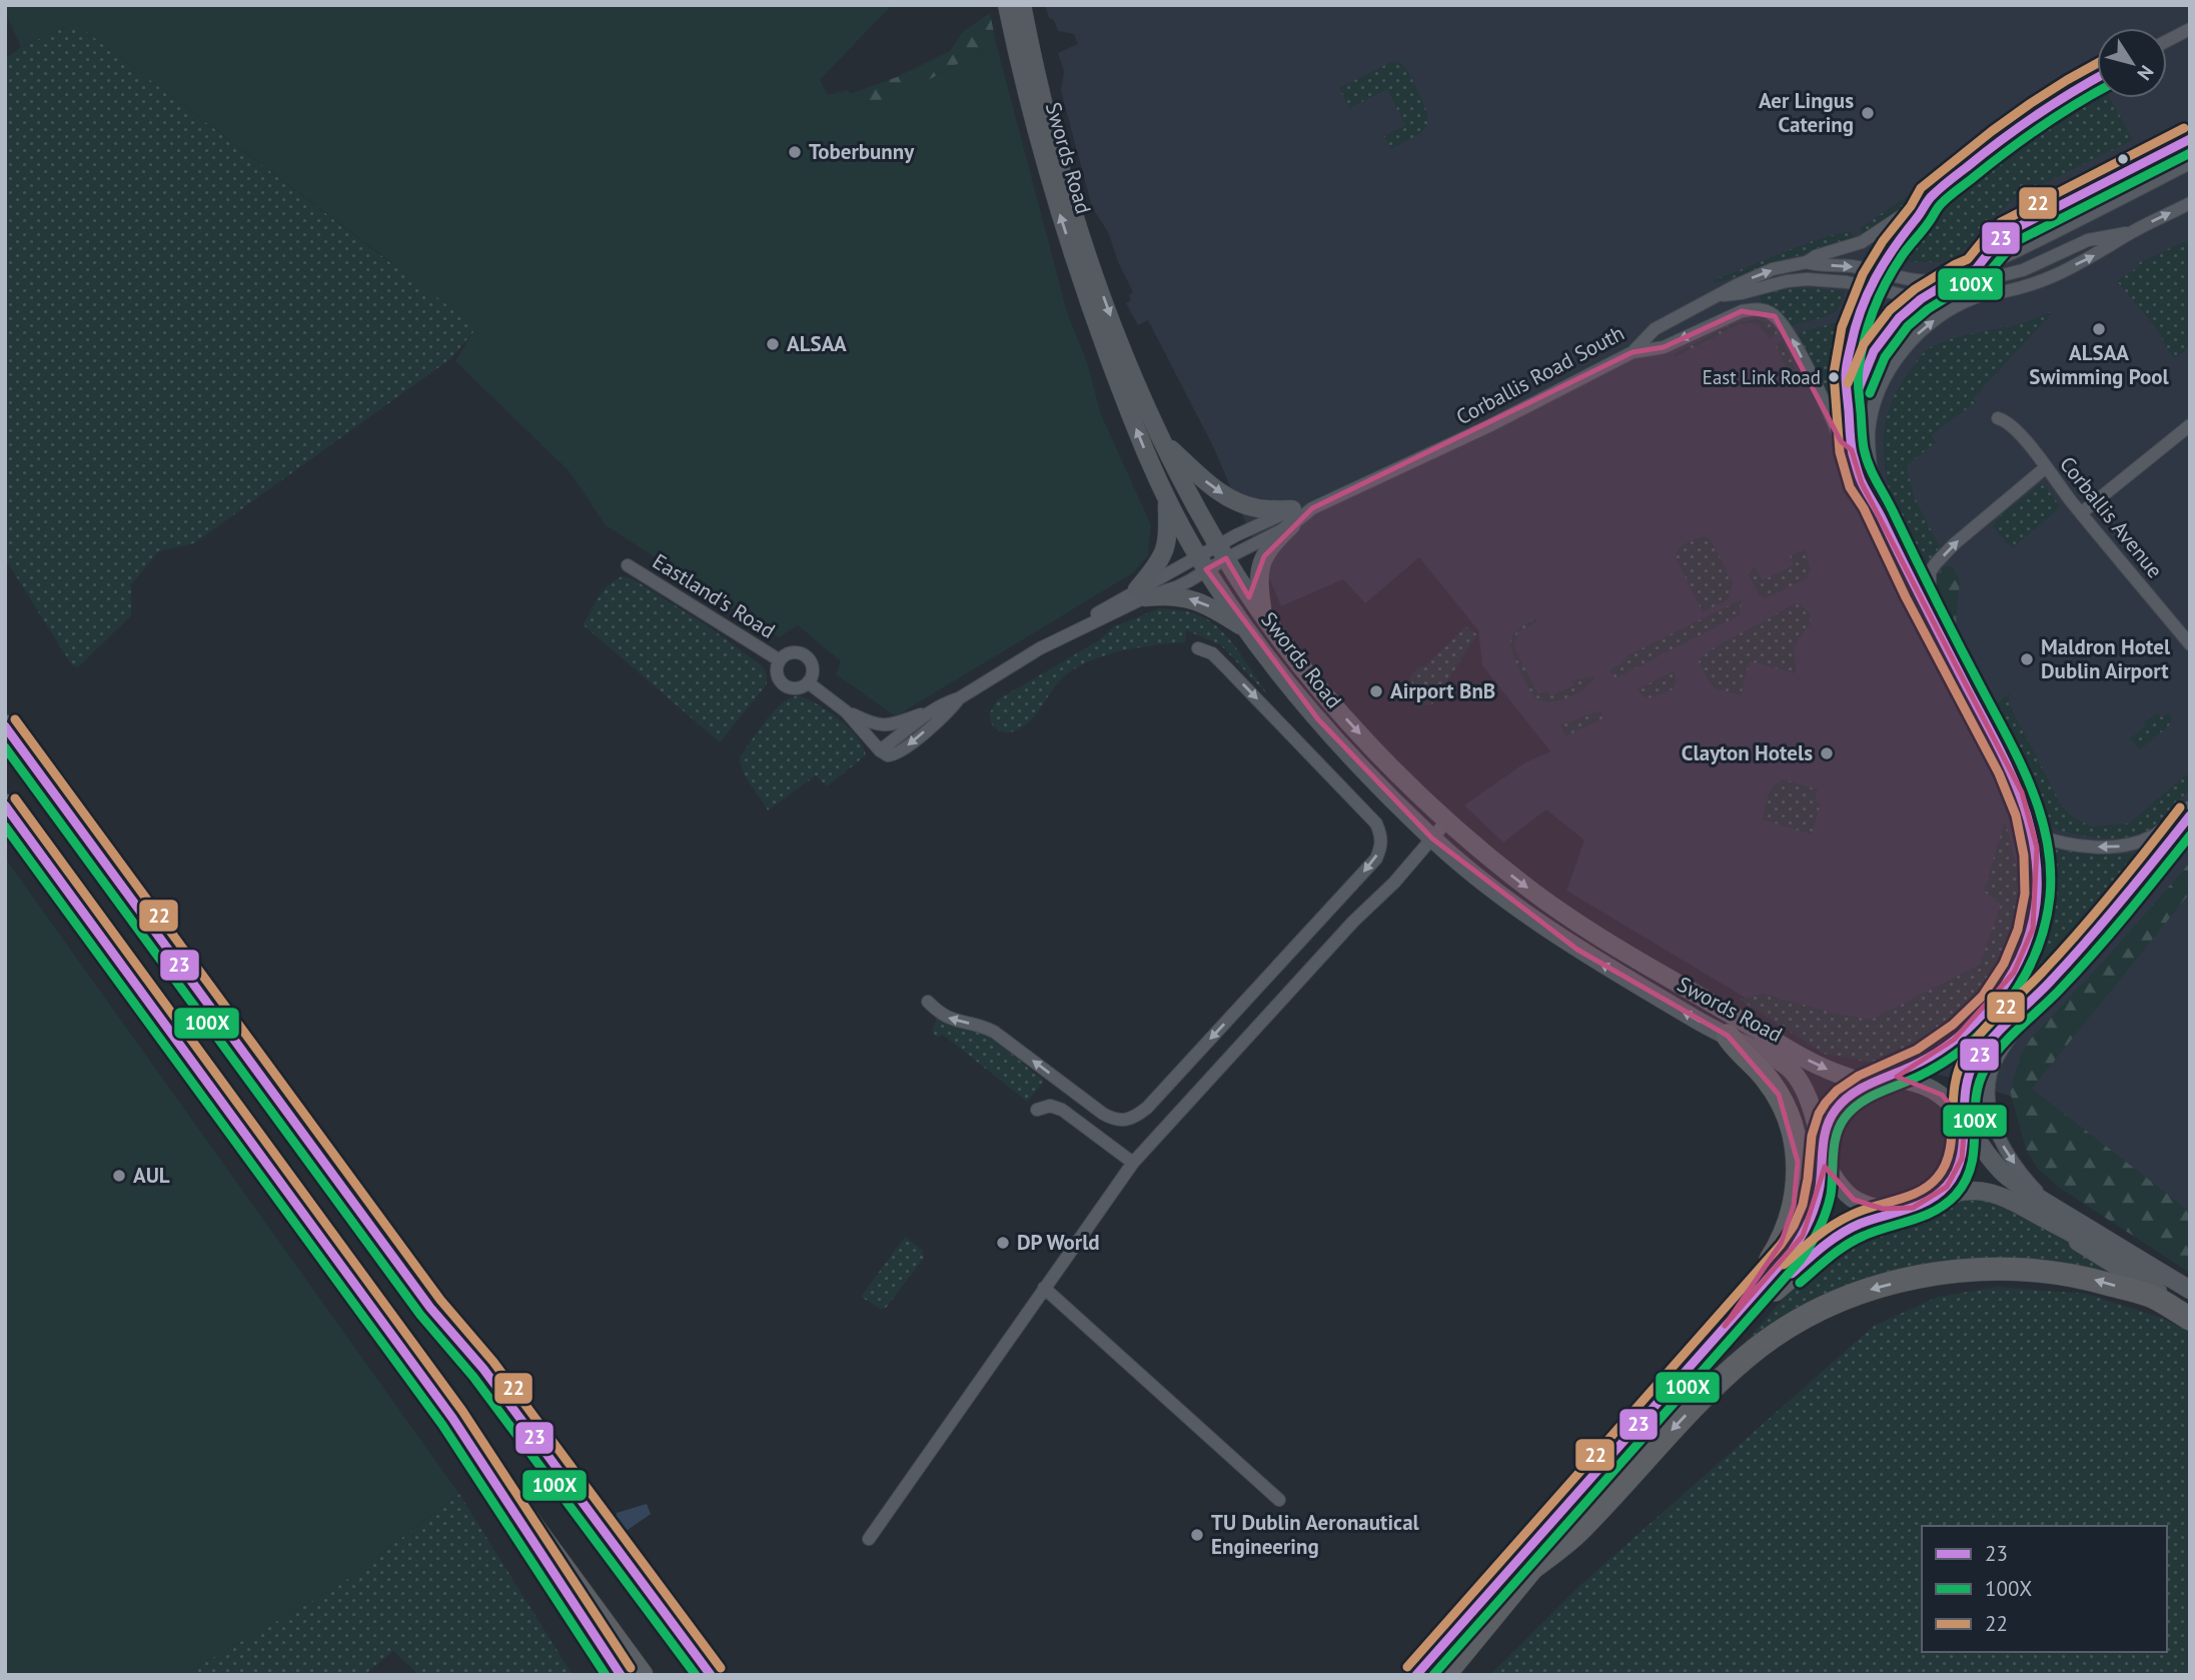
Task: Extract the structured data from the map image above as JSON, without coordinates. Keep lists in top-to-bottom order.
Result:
{
  "streets": {
    "main road": ["Swords Road"],
    "street": ["Corballis Road South", "Corballis Avenue", "Eastland's Road"]
  },
  "crossings": [
    ["Swords Road", "Corballis Road South"]
  ],
  "places": [
    "Aer Lingus Catering",
    "Toberbunny",
    "ALSAA Swimming Pool",
    "ALSAA",
    "East Link Road",
    "Maldron Hotel Dublin Airport",
    "Airport BnB",
    "Clayton Hotels",
    "AUL",
    "DP World",
    "TU Dublin Aeronautical Engineering"
  ],
  "lines": ["transit line 22", "transit line 23", "transit line 100X"],
  "legend": ["23", "100X", "22"],
  "north": "bottom right"
}
